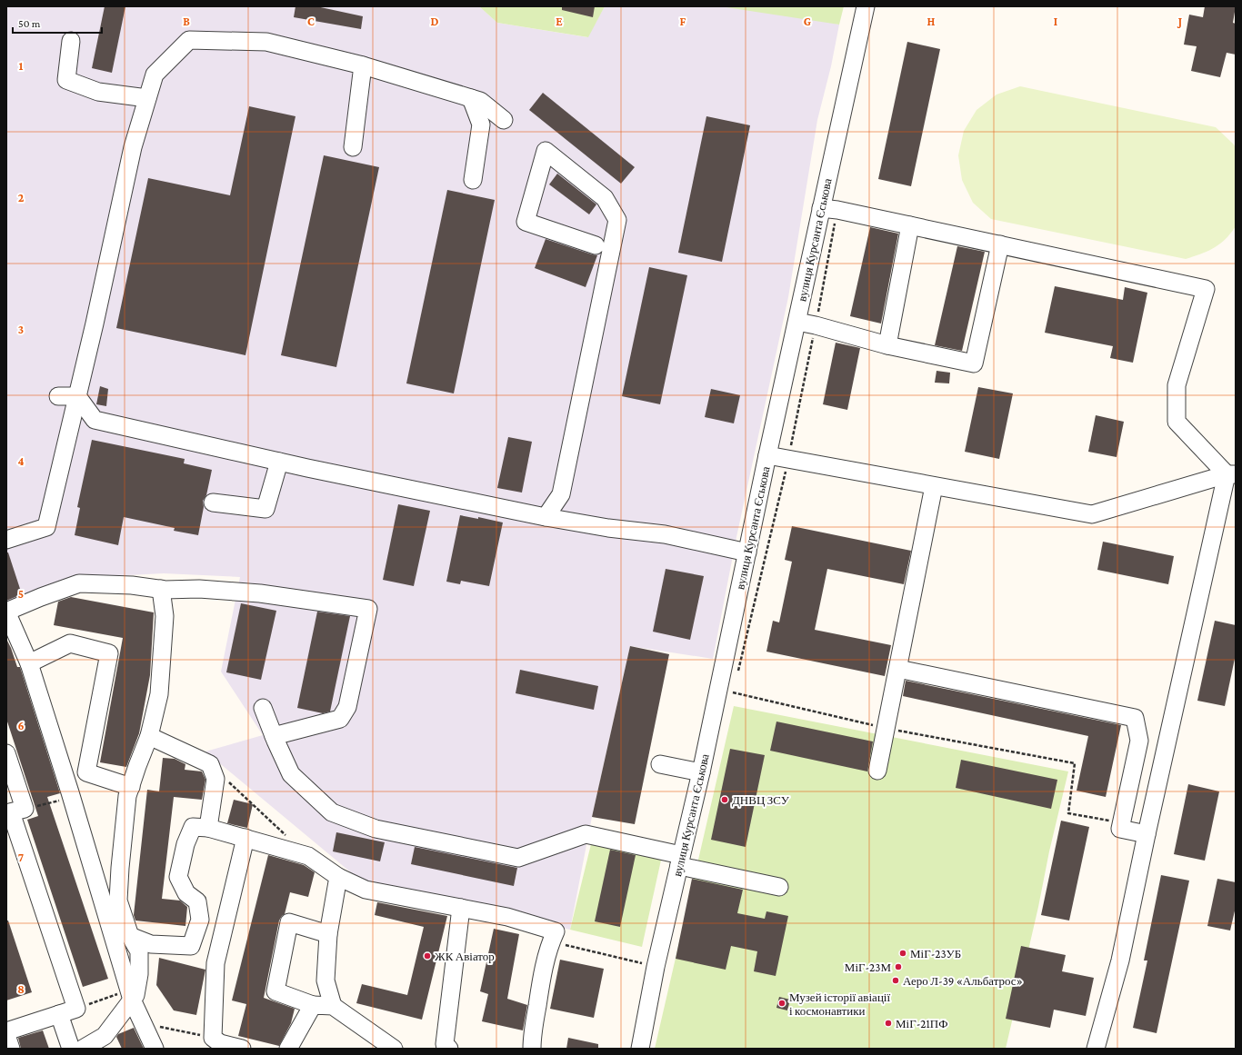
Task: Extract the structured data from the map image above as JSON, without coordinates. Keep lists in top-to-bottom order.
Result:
{
  "streets": {
    "street": ["вулиця Курсанта Єськова"]
  },
  "places": [
    "ДНВЦ ЗСУ",
    "МіГ-23УБ",
    "ЖК Авіатор",
    "МіГ-23М",
    "Аеро Л-39 «Альбатрос»",
    "Музей історії авіації і космонавтики",
    "МіГ-21ПФ"
  ],
  "scale_bar": "50 m",
  "grid": {
    "columns": [
      "B",
      "C",
      "D",
      "E",
      "F",
      "G",
      "H",
      "I",
      "J"
    ],
    "rows": [
      "1",
      "2",
      "3",
      "4",
      "5",
      "6",
      "7",
      "8"
    ]
  }
}
